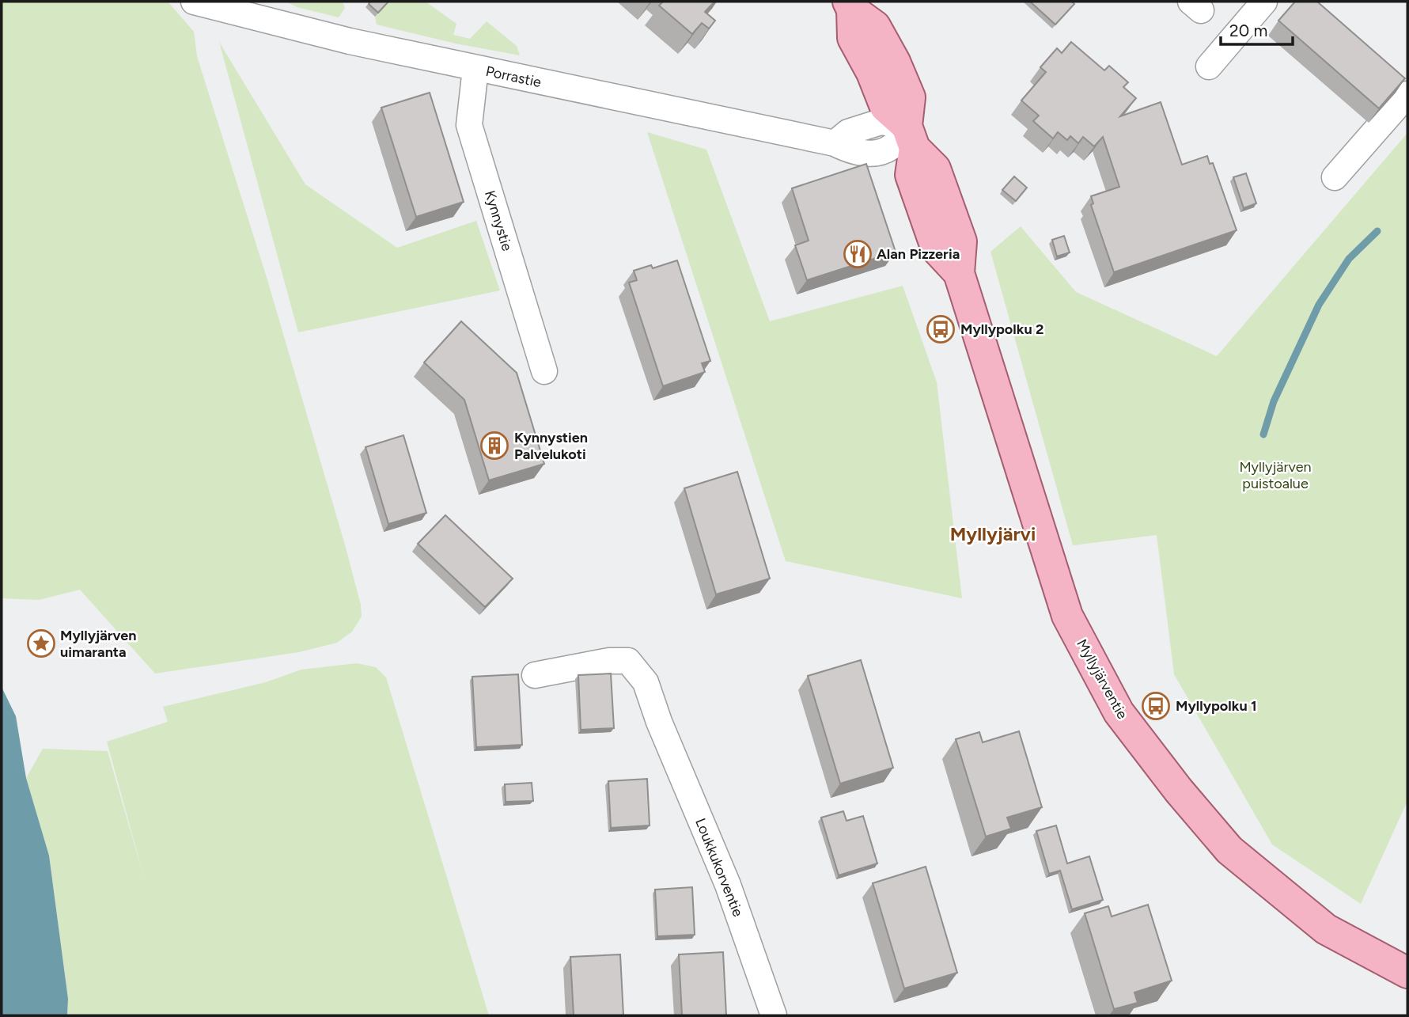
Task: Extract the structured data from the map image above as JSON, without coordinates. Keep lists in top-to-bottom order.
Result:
{
  "streets": {
    "main road": ["Myllyjärventie"],
    "street": ["Porrastie", "Kynnystie", "Loukkukorventie"]
  },
  "crossings": [
    ["Porrastie", "Kynnystie"],
    ["Porrastie", "Myllyjärventie"]
  ],
  "districts": ["Myllyjärvi"],
  "parks": ["Myllyjärven puistoalue"],
  "places": {
    "restaurant": ["Alan Pizzeria"],
    "bus stop": ["Myllypolku 2", "Myllypolku 1"],
    "building": ["Kynnystien Palvelukoti"],
    "place": ["Myllyjärven uimaranta"]
  },
  "scale_bar": "20 m"
}
